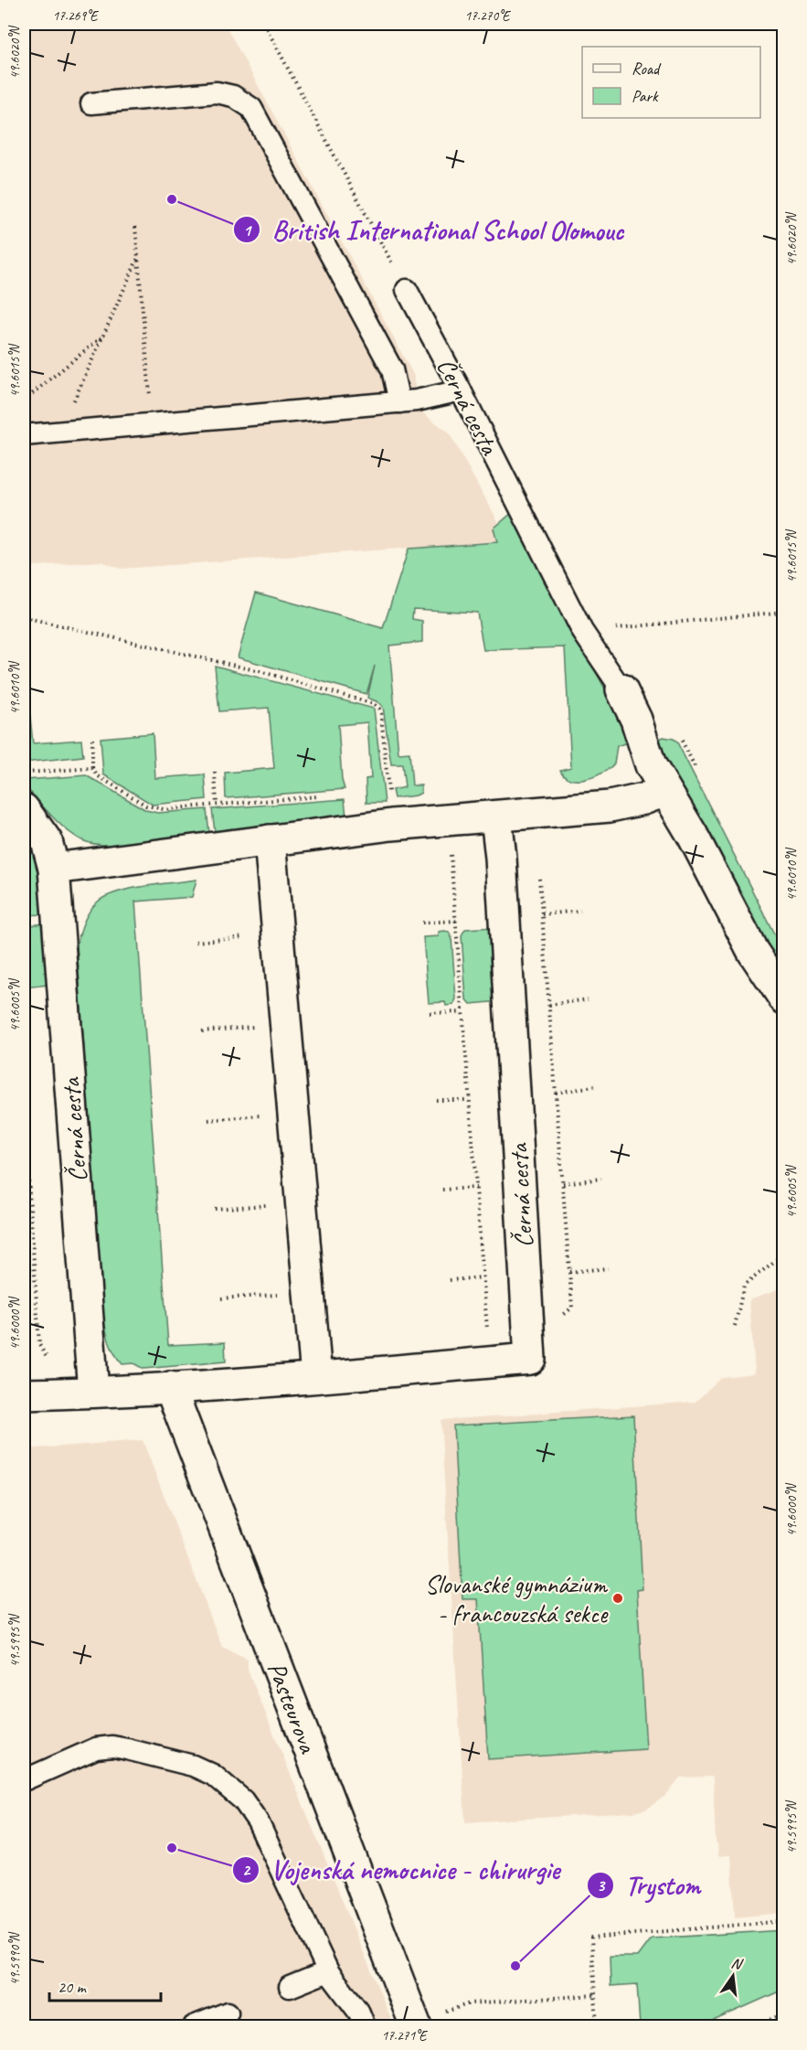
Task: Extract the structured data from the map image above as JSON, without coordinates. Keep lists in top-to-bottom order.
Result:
{
  "streets": {
    "street": ["Černá cesta", "Pasteurova"]
  },
  "crossings": [
    ["Černá cesta", "Pasteurova"]
  ],
  "places": [
    "British International School Olomouc",
    "Slovanské gymnázium - francouzská sekce",
    "Vojenská nemocnice - chirurgie",
    "Trystom"
  ],
  "legend": ["Road", "Park"],
  "scale_bar": "20 m",
  "north": "top",
  "coordinates": [
    "17.269°E",
    "17.270°E",
    "49.6020°N",
    "49.6015°N",
    "49.6010°N",
    "49.6005°N",
    "49.6000°N",
    "49.5995°N",
    "49.5990°N",
    "17.271°E"
  ]
}
